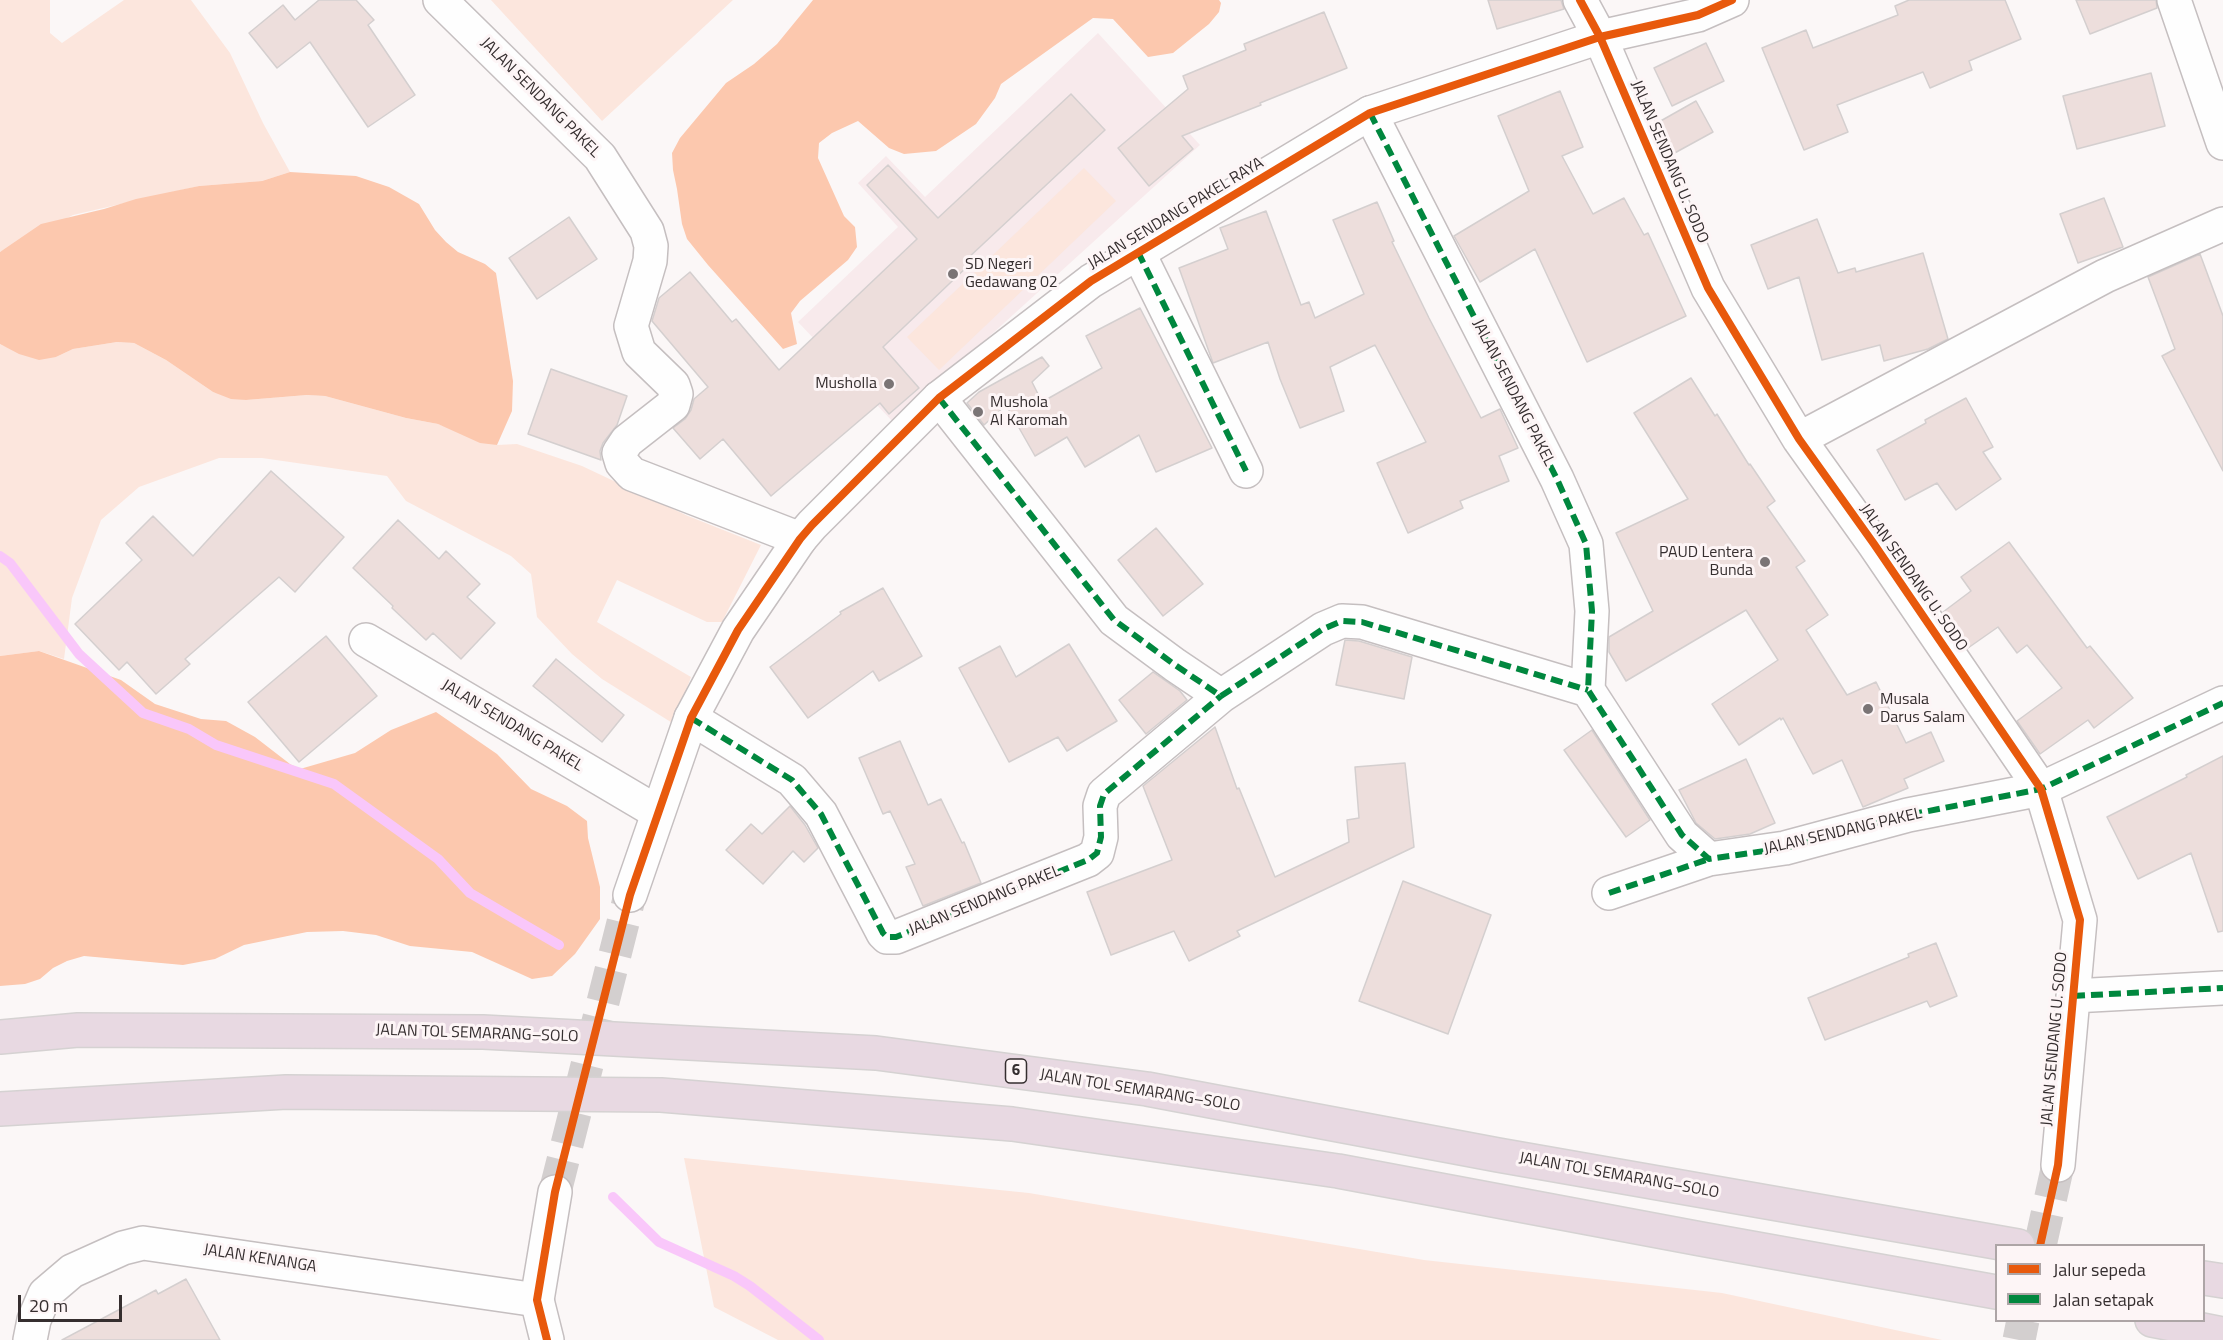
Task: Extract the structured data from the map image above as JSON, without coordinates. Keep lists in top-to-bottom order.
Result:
{
  "streets": {
    "highway": ["JALAN TOL SEMARANG–SOLO", "6"],
    "street": [
      "JALAN SENDANG PAKEL",
      "JALAN SENDANG U. SODO",
      "JALAN SENDANG PAKEL RAYA",
      "JALAN KENANGA"
    ]
  },
  "crossings": [
    ["JALAN SENDANG PAKEL", "JALAN SENDANG U. SODO"],
    ["JALAN SENDANG PAKEL", "JALAN SENDANG PAKEL RAYA"],
    ["JALAN SENDANG U. SODO", "JALAN SENDANG PAKEL RAYA"]
  ],
  "places": [
    "SD Negeri Gedawang 02",
    "Musholla",
    "Mushola Al Karomah",
    "PAUD Lentera Bunda",
    "Musala Darus Salam"
  ],
  "legend": ["Jalur sepeda", "Jalan setapak"],
  "scale_bar": "20 m"
}
